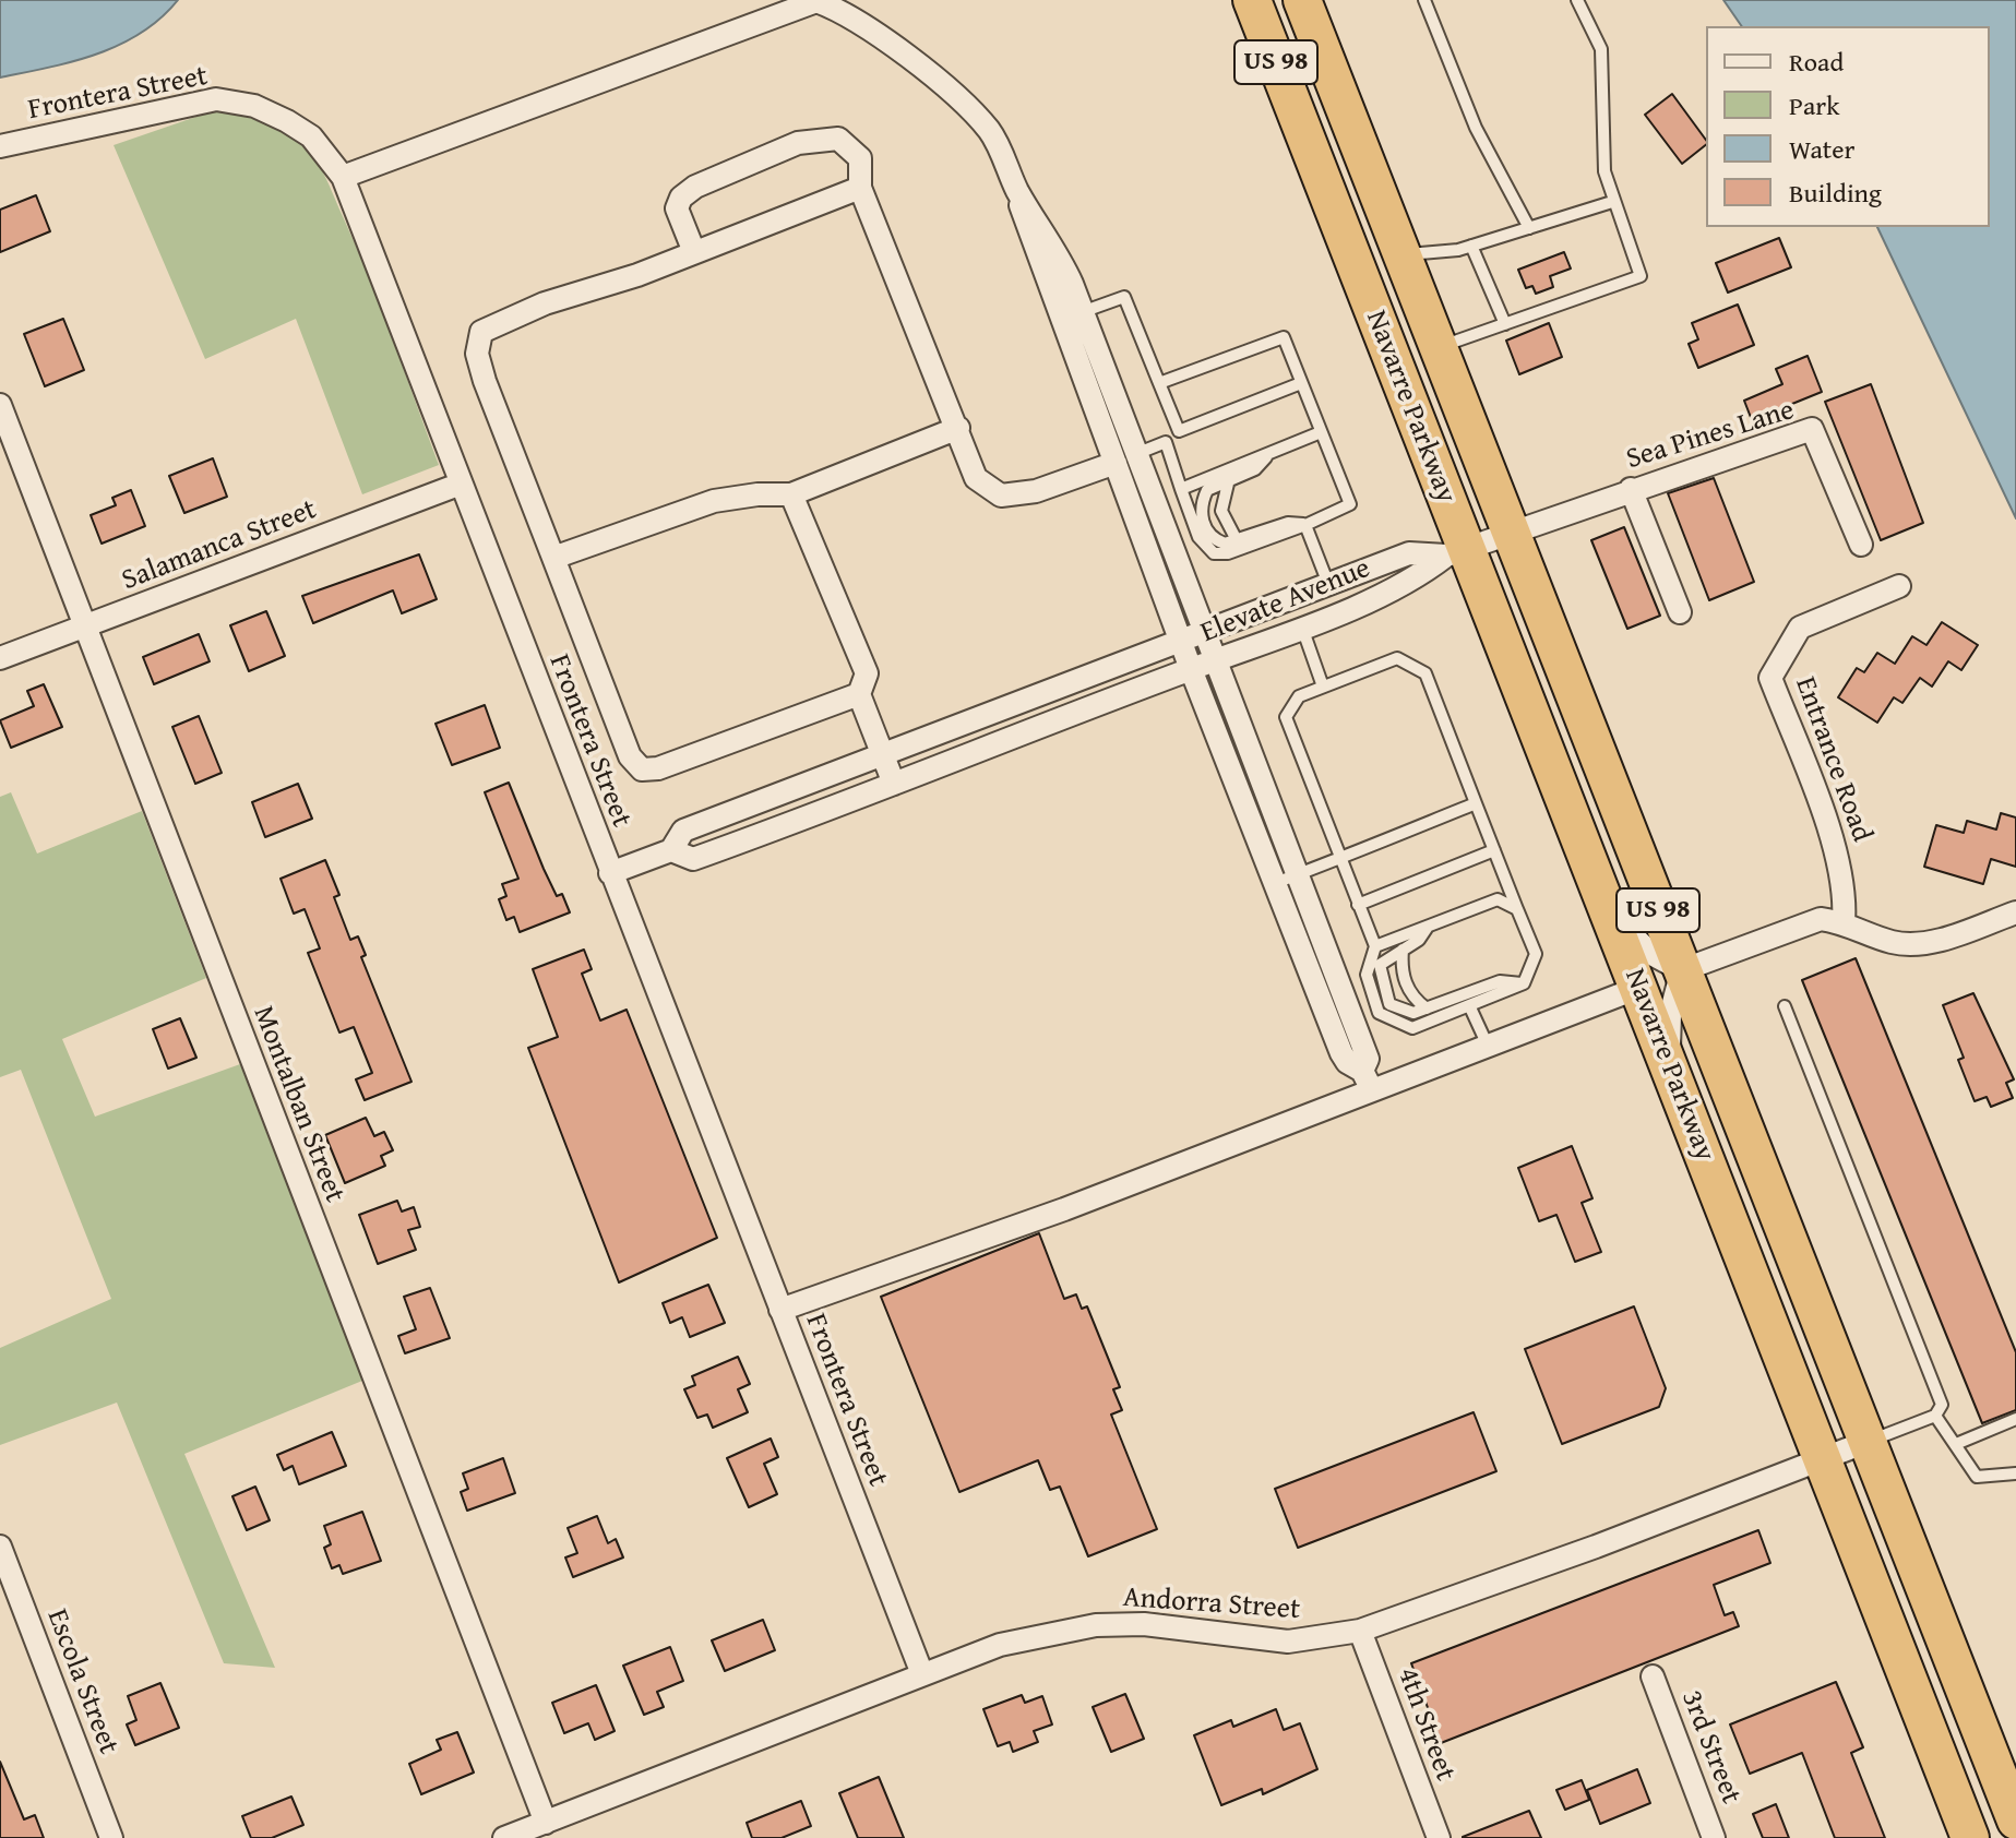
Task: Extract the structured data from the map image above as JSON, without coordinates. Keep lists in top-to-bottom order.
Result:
{
  "streets": {
    "highway": ["US 98", "Navarre Parkway"],
    "street": [
      "Frontera Street",
      "Sea Pines Lane",
      "Salamanca Street",
      "Elevate Avenue",
      "Entrance Road",
      "Montalban Street",
      "Andorra Street",
      "Escola Street",
      "4th Street",
      "3rd Street"
    ]
  },
  "crossings": [
    ["Frontera Street", "Salamanca Street"],
    ["Frontera Street", "Andorra Street"],
    ["Navarre Parkway", "Sea Pines Lane"],
    ["Navarre Parkway", "Elevate Avenue"],
    ["Navarre Parkway", "Andorra Street"],
    ["Salamanca Street", "Montalban Street"],
    ["Montalban Street", "Andorra Street"],
    ["Andorra Street", "4th Street"]
  ],
  "legend": [
    "Road",
    "Park",
    "Water",
    "Building"
  ]
}
